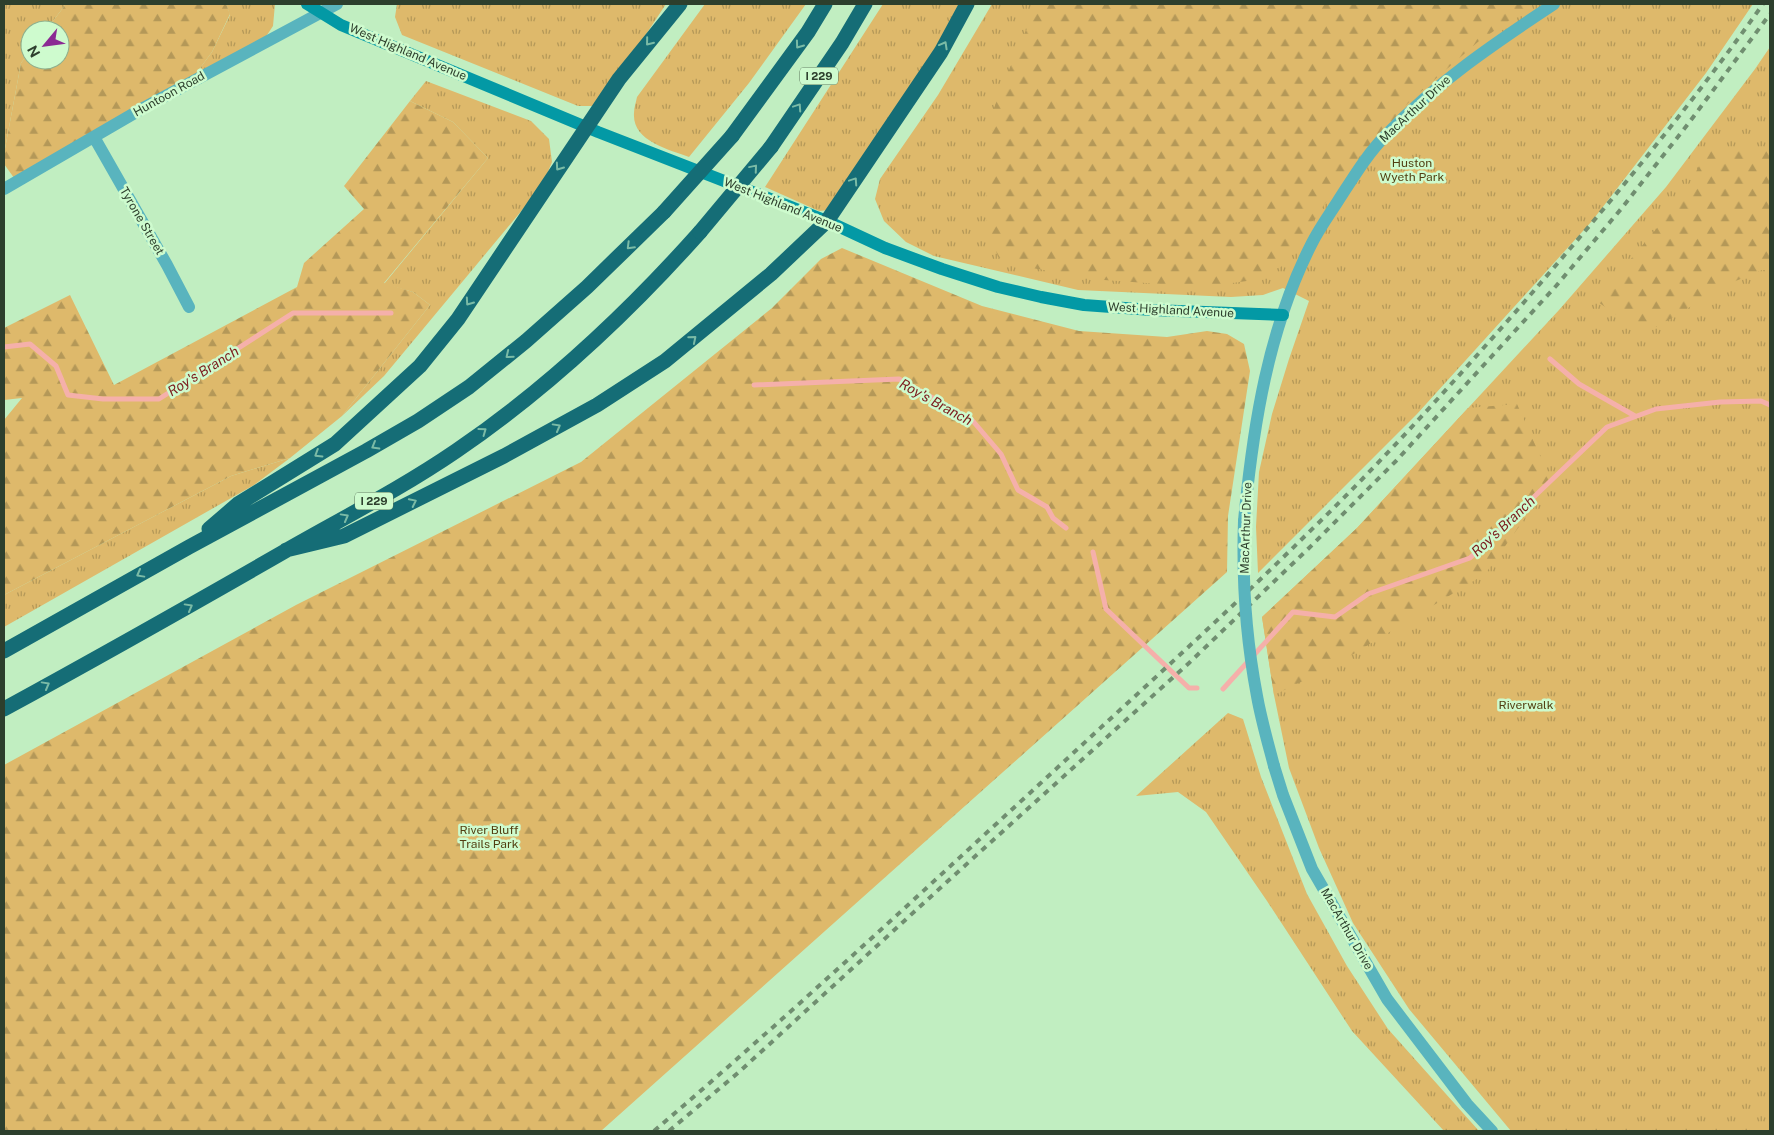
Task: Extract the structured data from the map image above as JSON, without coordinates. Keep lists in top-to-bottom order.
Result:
{
  "streets": {
    "highway": ["I 229"],
    "street": [
      "West Highland Avenue",
      "Huntoon Road",
      "MacArthur Drive",
      "Tyrone Street"
    ]
  },
  "crossings": [
    ["West Highland Avenue", "Huntoon Road"],
    ["West Highland Avenue", "MacArthur Drive"],
    ["Huntoon Road", "Tyrone Street"]
  ],
  "water": ["Roy's Branch"],
  "parks": ["Huston Wyeth Park", "Riverwalk", "River Bluff Trails Park"],
  "north": "bottom left"
}
